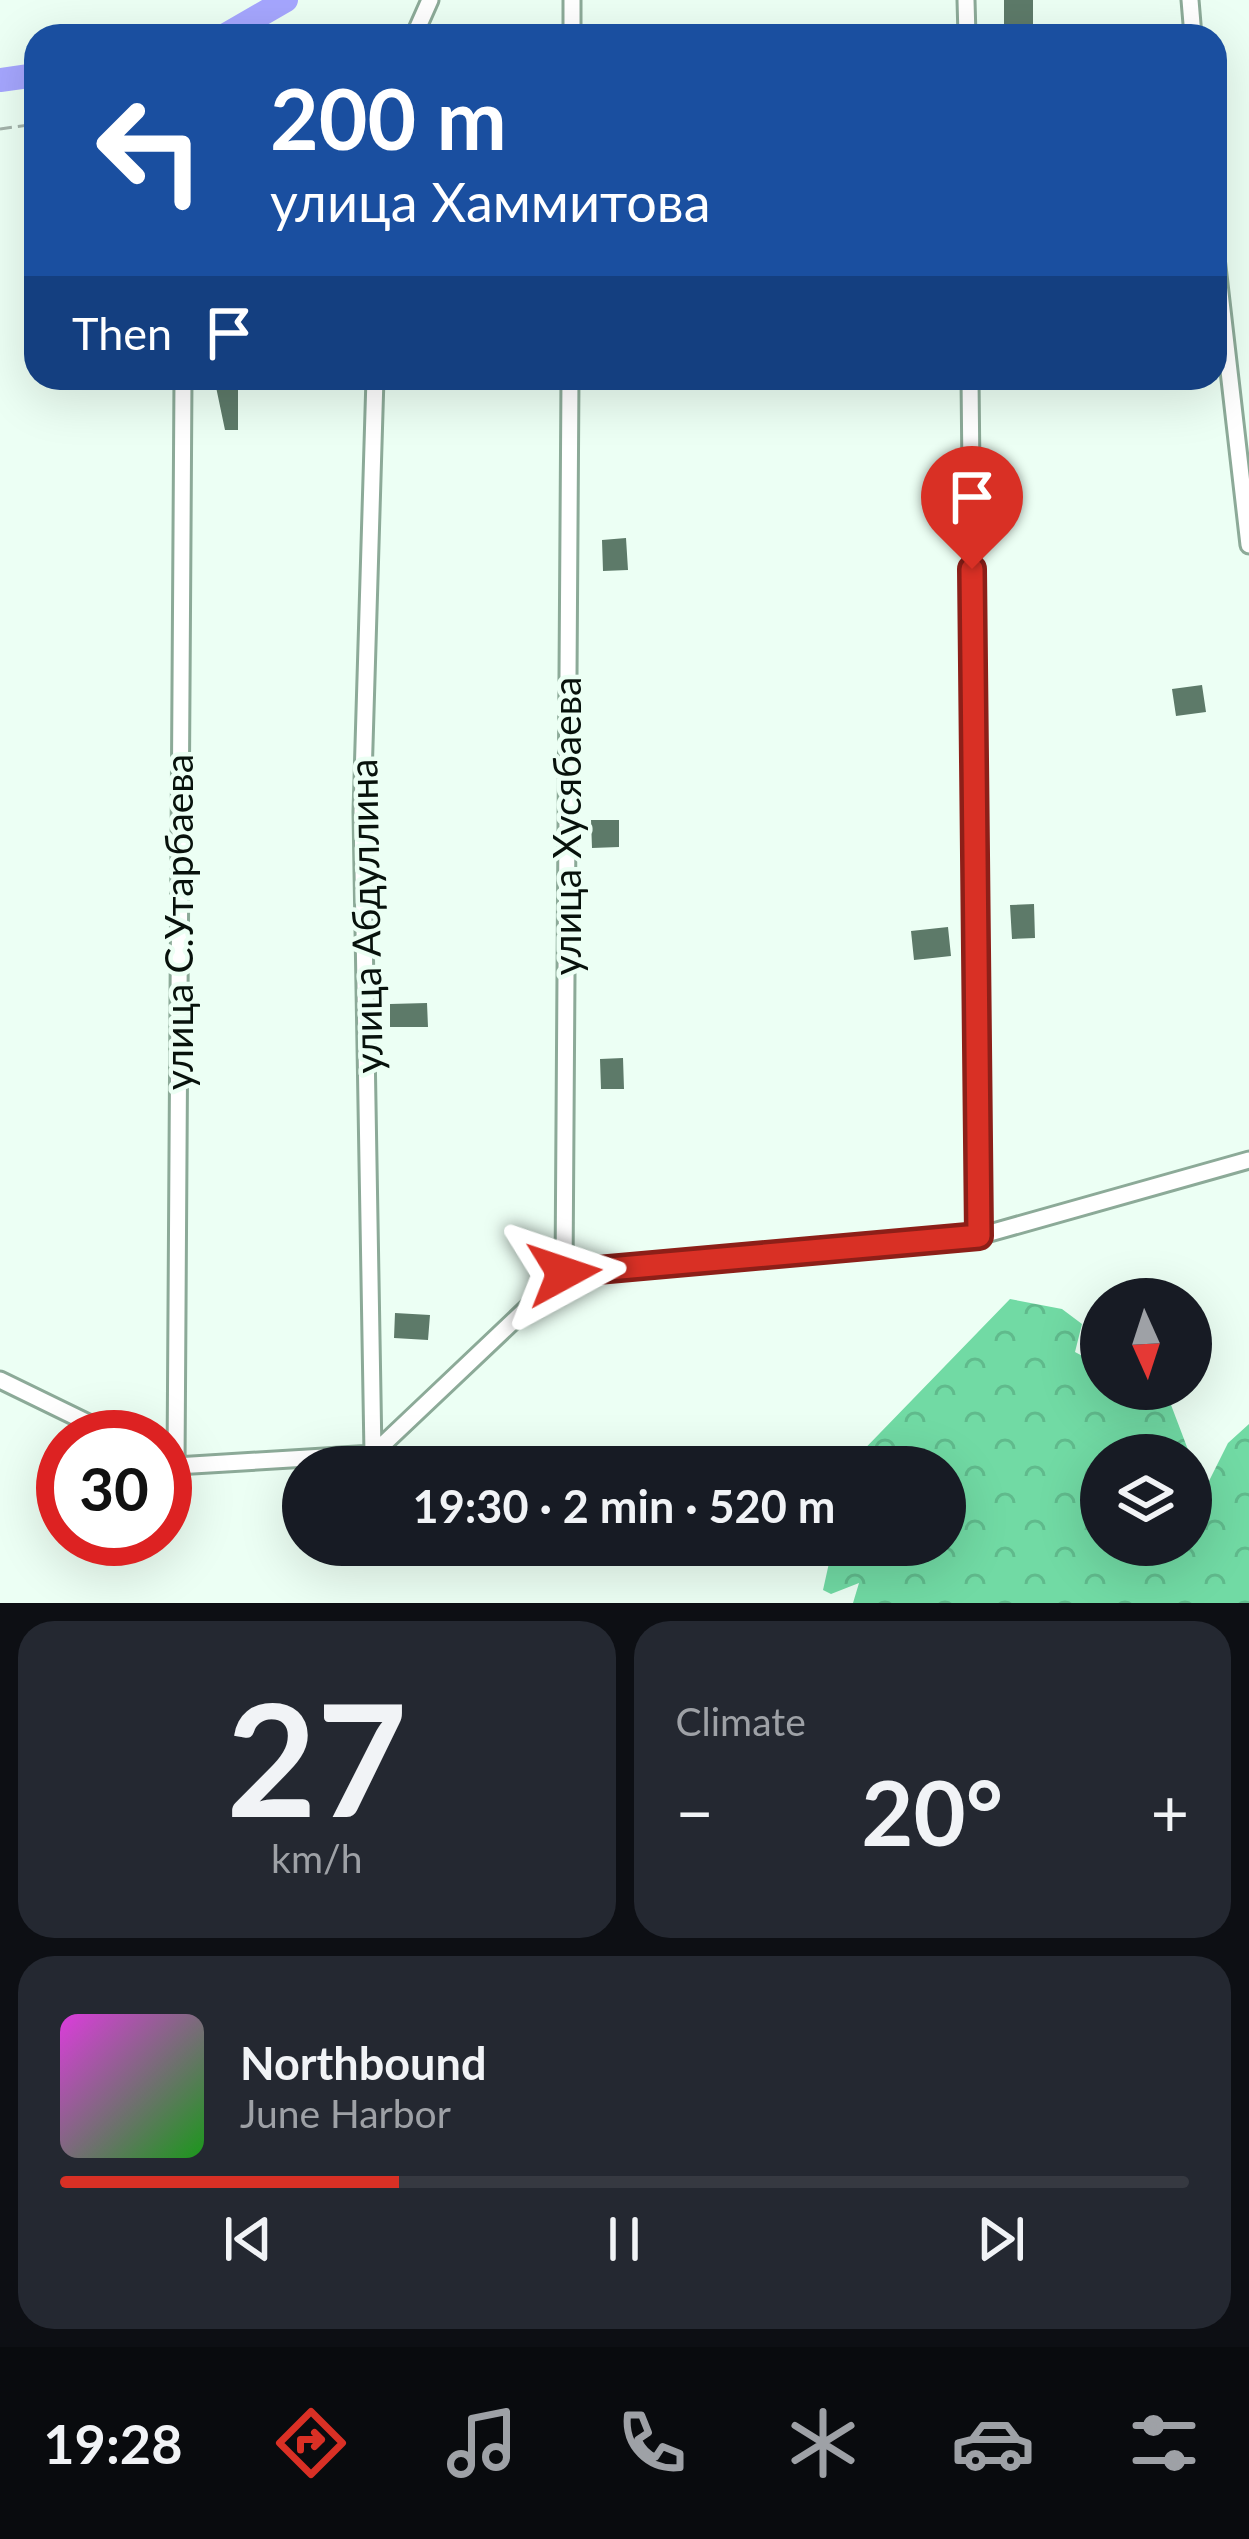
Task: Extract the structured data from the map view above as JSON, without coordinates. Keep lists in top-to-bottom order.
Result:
{
  "streets": {
    "street": ["улица Хусябаева", "улица Абдуллина", "улица С.Утарбаева"]
  },
  "north": "bottom",
  "page": {
    "turn": ["200 m", "улица Хаммитова"],
    "then": "Then",
    "limit": "30",
    "trip": "19:30 · 2 min · 520 m",
    "tile": [
      ["27", "km/h"],
      "Climate"
    ],
    "heat": ["−", "20°", "+"],
    "song": ["Northbound", "June Harbor"],
    "tabs": "19:28"
  }
}
